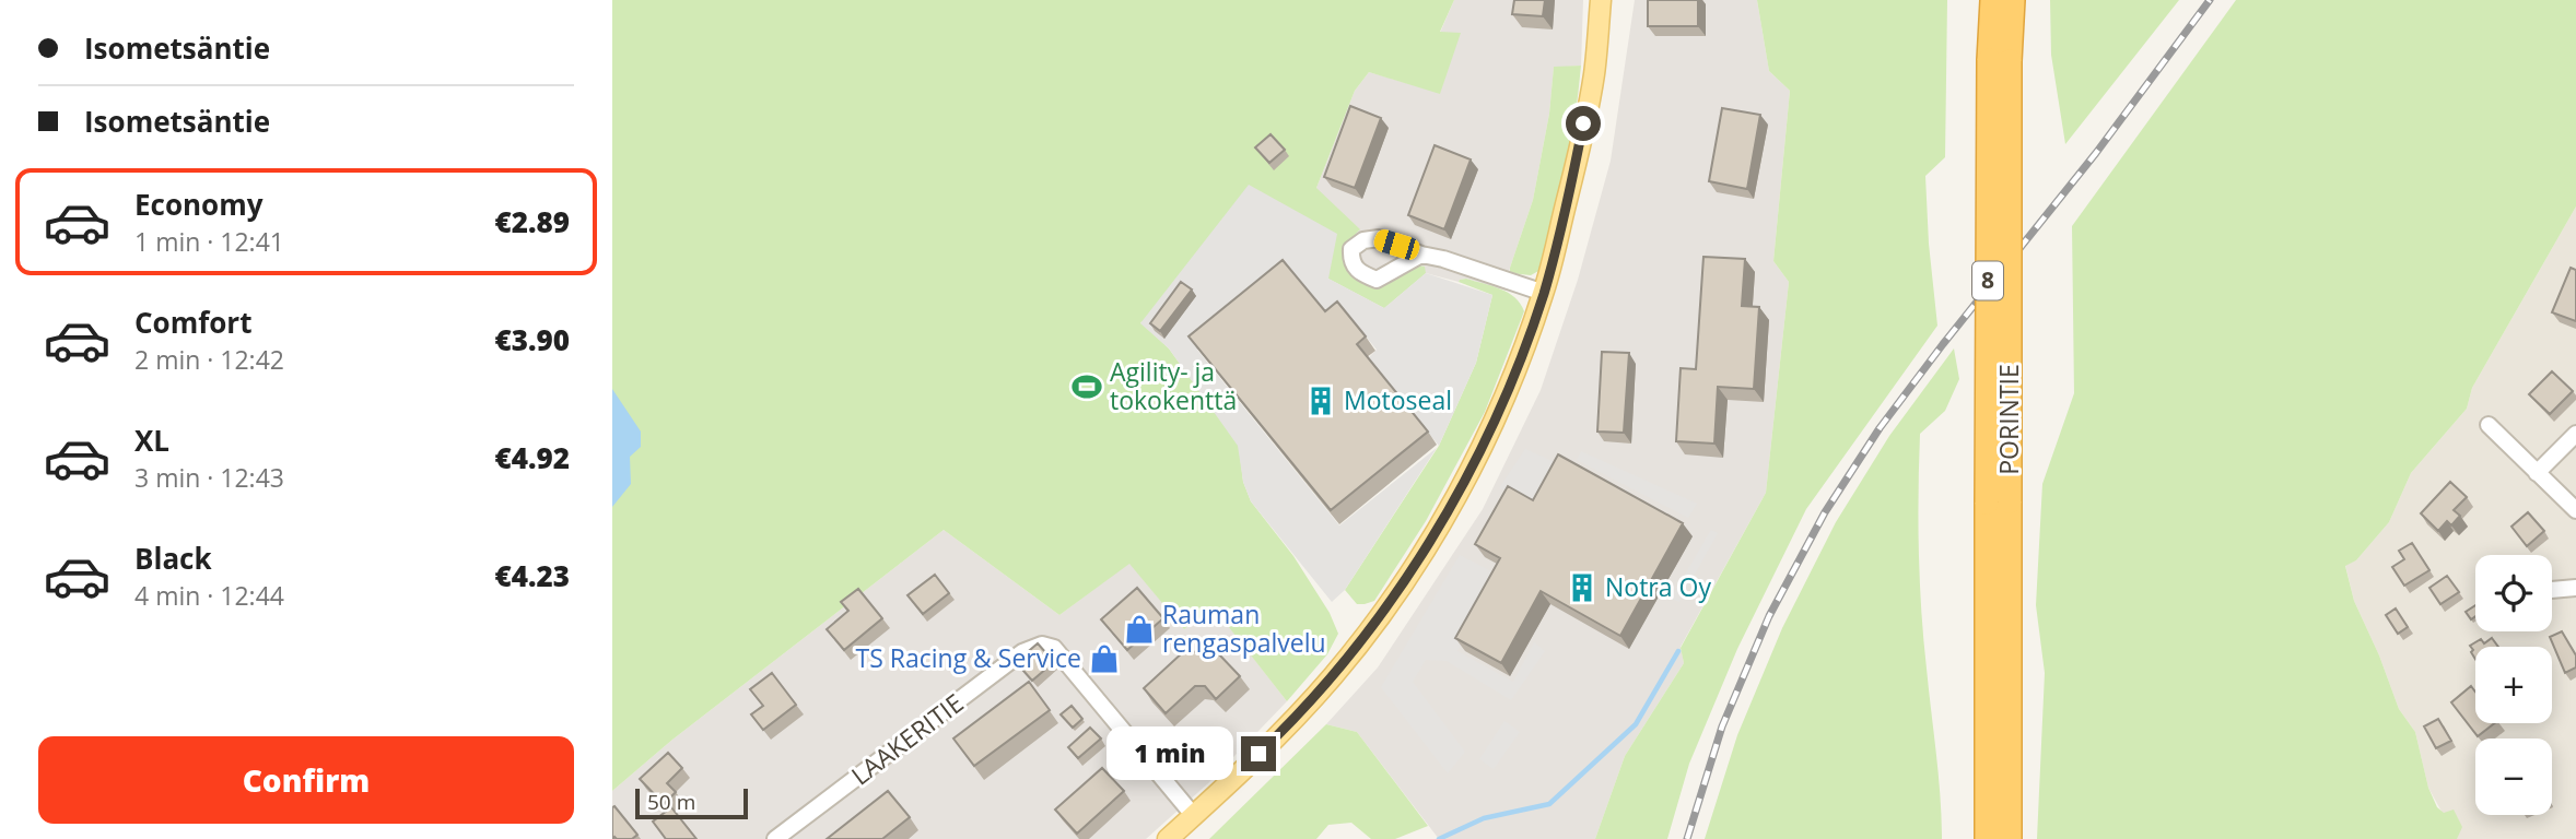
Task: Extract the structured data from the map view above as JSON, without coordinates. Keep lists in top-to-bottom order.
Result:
{
  "streets": {
    "highway": ["8", "PORINTIE"],
    "street": ["LAAKERITIE"]
  },
  "places": {
    "sports": ["Agility- ja tokokenttä"],
    "building": ["Motoseal", "Notra Oy"],
    "shop": ["Rauman rengaspalvelu", "TS Racing & Service"]
  },
  "scale_bar": "50 m",
  "page": {
    "banner": ["Isometsäntie", "Isometsäntie"],
    "list": [
      {
        "name": "Economy",
        "note": "1 min · 12:41",
        "value": "€2.89"
      },
      {
        "name": "Comfort",
        "note": "2 min · 12:42",
        "value": "€3.90"
      },
      {
        "name": "XL",
        "note": "3 min · 12:43",
        "value": "€4.92"
      },
      {
        "name": "Black",
        "note": "4 min · 12:44",
        "value": "€4.23"
      }
    ],
    "map_buttons": ["+", "−"],
    "buttons": "Confirm",
    "bubble": "1 min",
    "scale": "50 m"
  }
}
